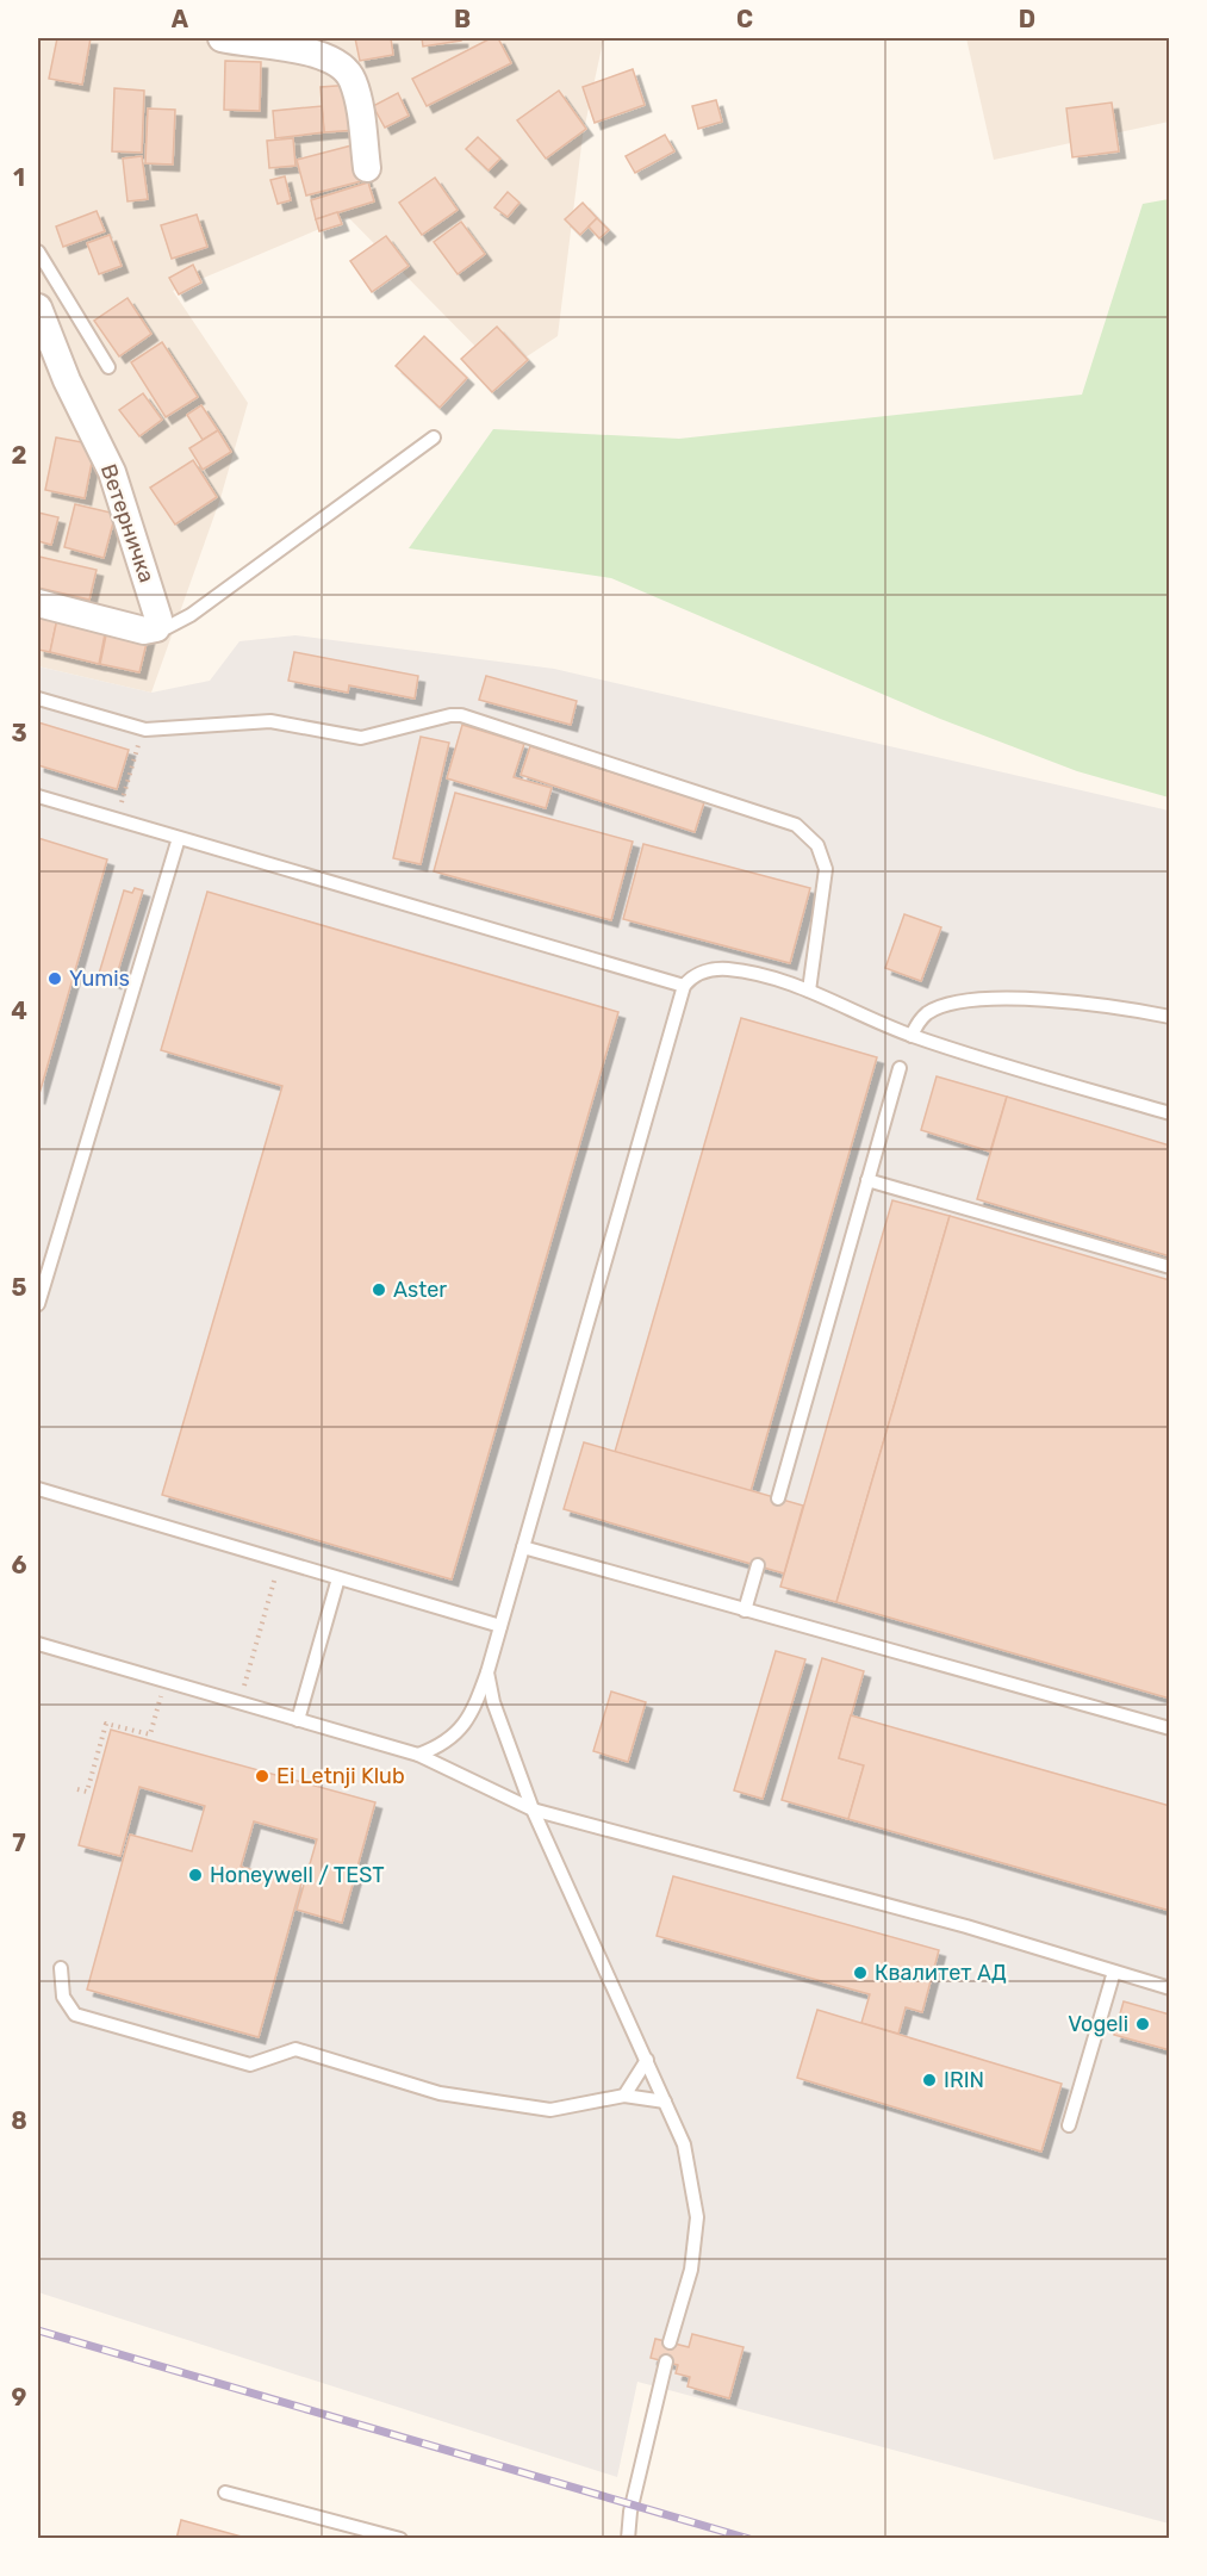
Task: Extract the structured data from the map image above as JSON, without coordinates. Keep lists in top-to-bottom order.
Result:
{
  "streets": {
    "street": ["Ветерничка"]
  },
  "places": [
    "Yumis",
    "Aster",
    "Ei Letnji Klub",
    "Honeywell / TEST",
    "Квалитет АД",
    "Vogeli",
    "IRIN"
  ],
  "grid": {
    "columns": [
      "A",
      "B",
      "C",
      "D"
    ],
    "rows": [
      "1",
      "2",
      "3",
      "4",
      "5",
      "6",
      "7",
      "8",
      "9"
    ]
  }
}
